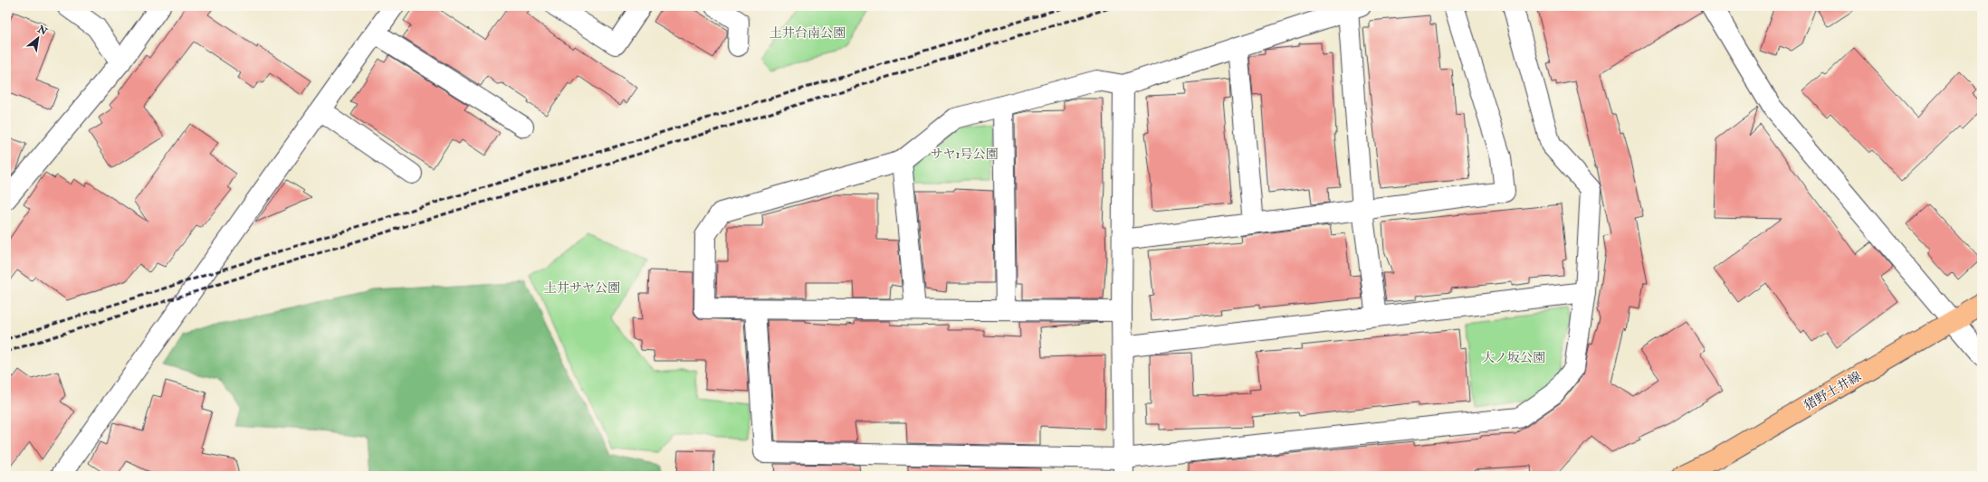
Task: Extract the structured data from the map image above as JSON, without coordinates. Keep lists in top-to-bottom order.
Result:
{
  "streets": {
    "main road": ["猪野土井線"]
  },
  "parks": [
    "土井台南公園",
    "サヤ1号公園",
    "土井サヤ公園",
    "大ノ坂公園"
  ],
  "north": "top right"
}
